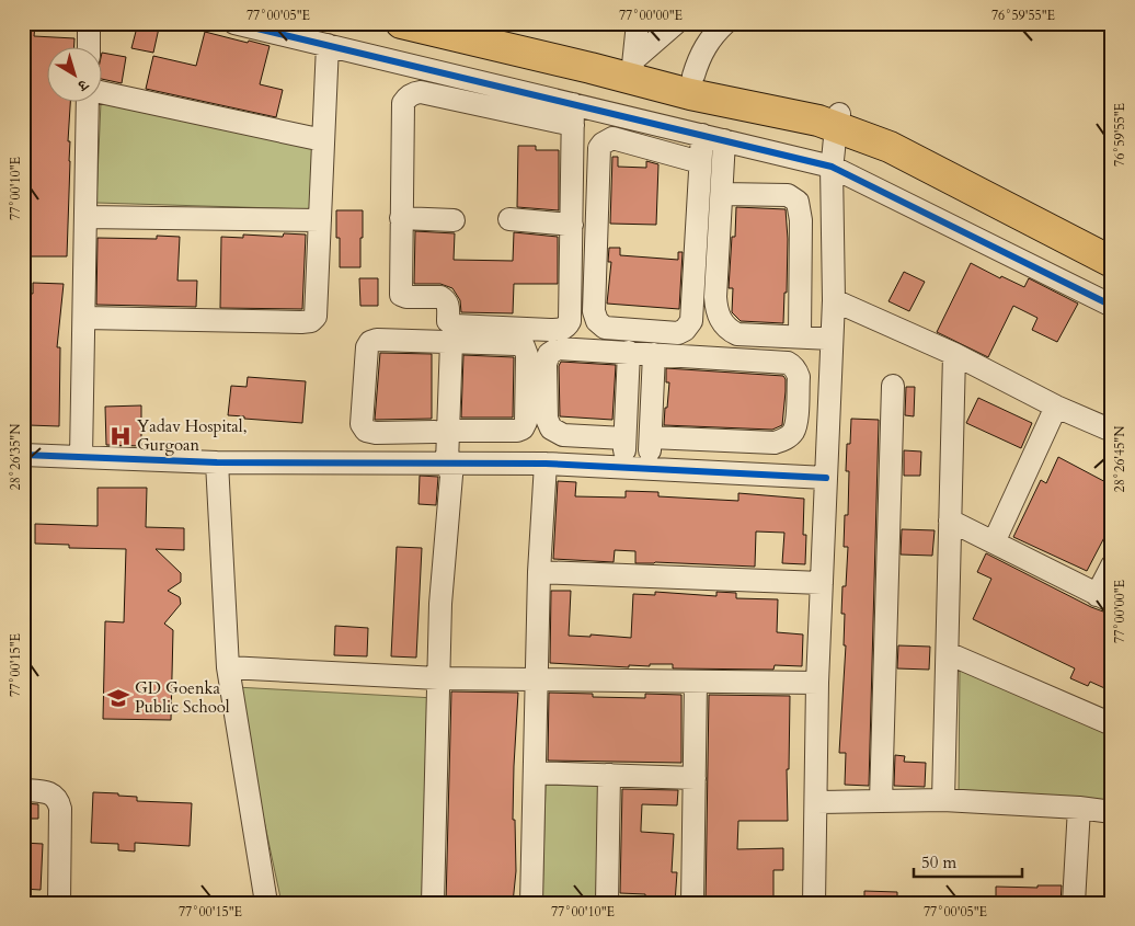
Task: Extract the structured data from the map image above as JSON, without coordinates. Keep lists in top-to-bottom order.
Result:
{
  "places": {
    "hospital": ["Yadav Hospital, Gurgoan"],
    "school or university": ["GD Goenka Public School"]
  },
  "scale_bar": "50 m",
  "north": "bottom right",
  "coordinates": [
    "77°00'05\"E",
    "77°00'00\"E",
    "76°59'55\"E",
    "77°00'10\"E",
    "28°26'35\"N",
    "28°26'45\"N",
    "77°00'15\"E"
  ]
}
